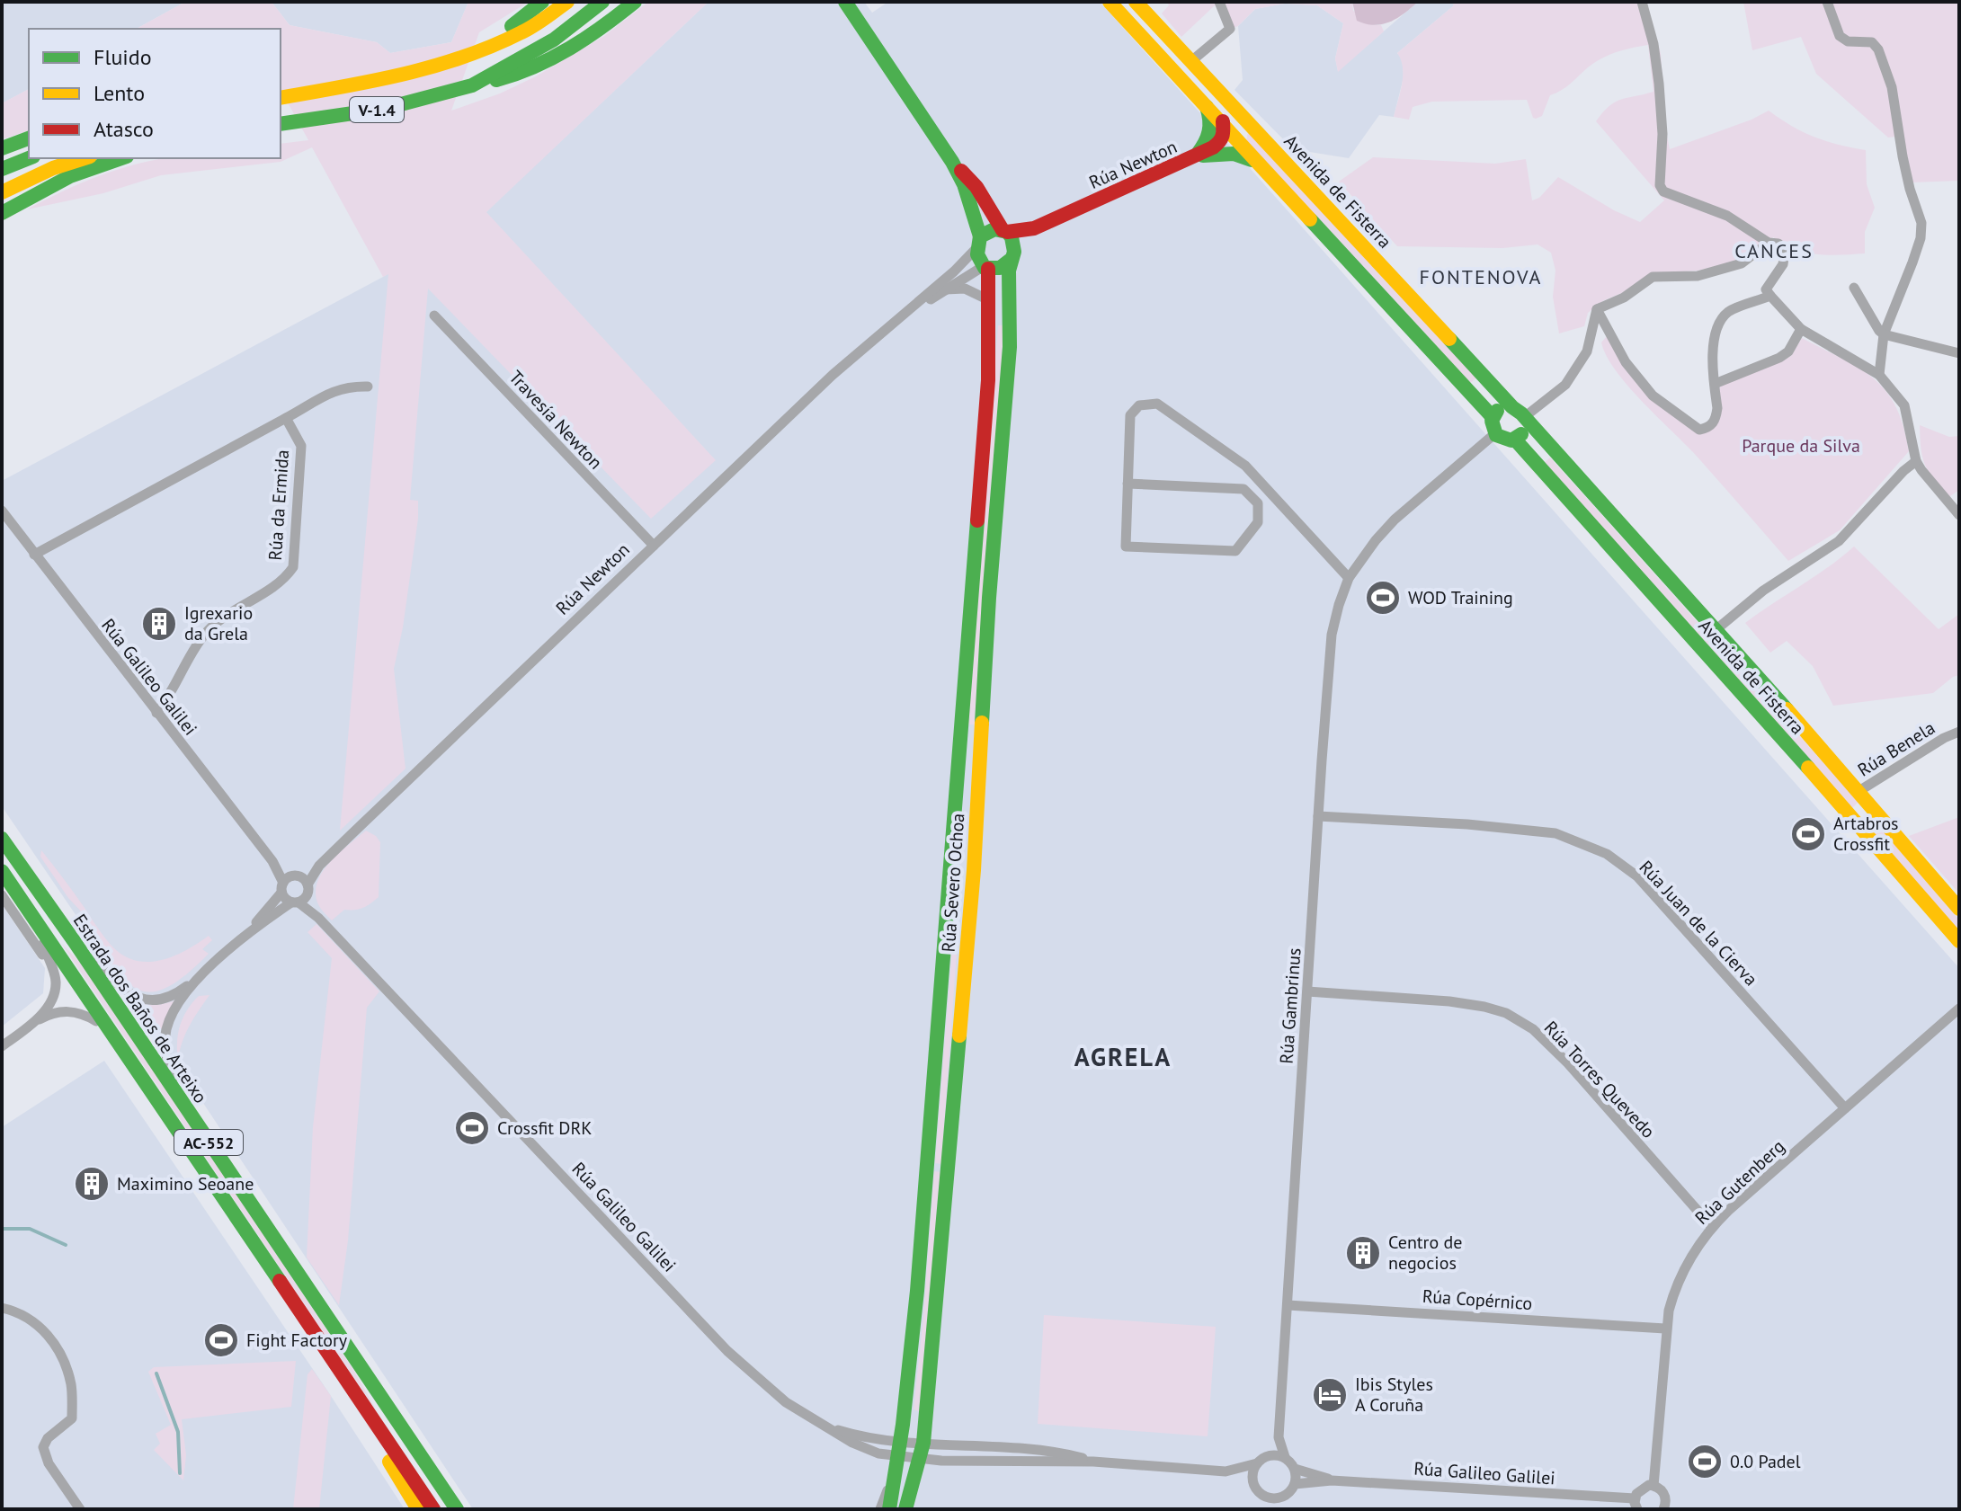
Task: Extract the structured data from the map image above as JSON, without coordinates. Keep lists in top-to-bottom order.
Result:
{
  "streets": {
    "main road": [
      "V-1.4",
      "Rúa Newton",
      "Avenida de Fisterra",
      "Rúa Severo Ochoa",
      "Estrada dos Baños de Arteixo",
      "AC-552"
    ],
    "street": [
      "Travesía Newton",
      "Rúa da Ermida",
      "Rúa Galileo Galilei",
      "Rúa Benela",
      "Rúa Juan de la Cierva",
      "Rúa Gambrinus",
      "Rúa Torres Quevedo",
      "Rúa Gutenberg",
      "Rúa Copérnico"
    ]
  },
  "crossings": [
    ["Rúa Newton", "Travesía Newton"],
    ["Rúa Newton", "Rúa Galileo Galilei"],
    ["Rúa Newton", "Rúa Severo Ochoa"],
    ["Rúa Newton", "Estrada dos Baños de Arteixo"],
    ["Avenida de Fisterra", "Rúa Benela"],
    ["Avenida de Fisterra", "Rúa Gambrinus"],
    ["Rúa da Ermida", "Rúa Galileo Galilei"],
    ["Rúa Galileo Galilei", "Rúa Severo Ochoa"],
    ["Rúa Galileo Galilei", "Rúa Gambrinus"],
    ["Rúa Juan de la Cierva", "Rúa Gambrinus"],
    ["Rúa Juan de la Cierva", "Rúa Gutenberg"],
    ["Rúa Gambrinus", "Rúa Torres Quevedo"],
    ["Rúa Gambrinus", "Rúa Copérnico"],
    ["Rúa Torres Quevedo", "Rúa Gutenberg"],
    ["Rúa Gutenberg", "Rúa Copérnico"]
  ],
  "districts": ["CANCES", "FONTENOVA", "AGRELA"],
  "parks": ["Parque da Silva"],
  "places": {
    "sports": [
      "WOD Training",
      "Artabros Crossfit",
      "Crossfit DRK",
      "Fight Factory",
      "0.0 Padel"
    ],
    "building": ["Igrexario da Grela", "Maximino Seoane", "Centro de negocios"],
    "hotel": ["Ibis Styles A Coruña"]
  },
  "legend": ["Fluido", "Lento", "Atasco"]
}
